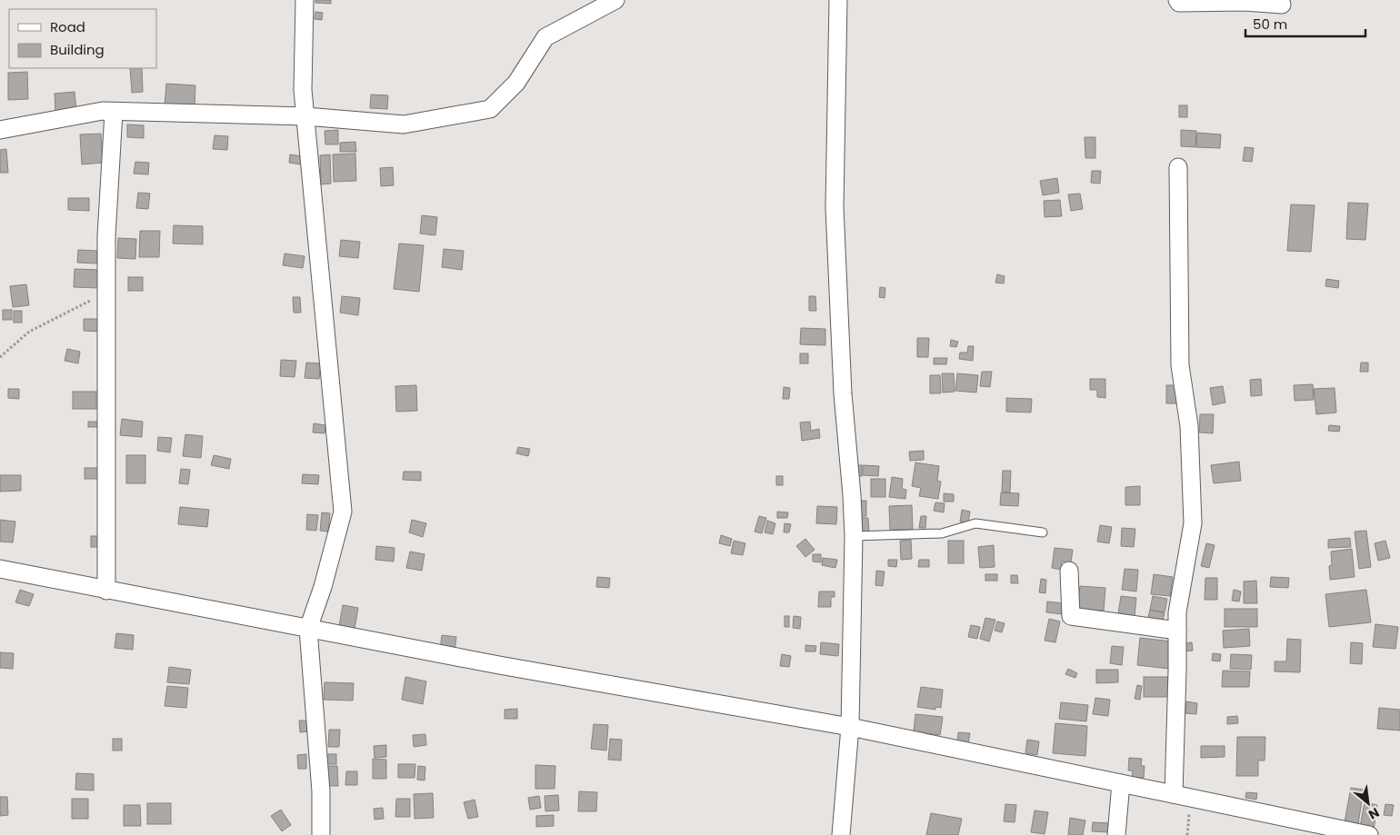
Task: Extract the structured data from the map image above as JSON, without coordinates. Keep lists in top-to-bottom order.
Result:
{
  "legend": ["Road", "Building"],
  "scale_bar": "50 m",
  "north": "bottom right"
}
